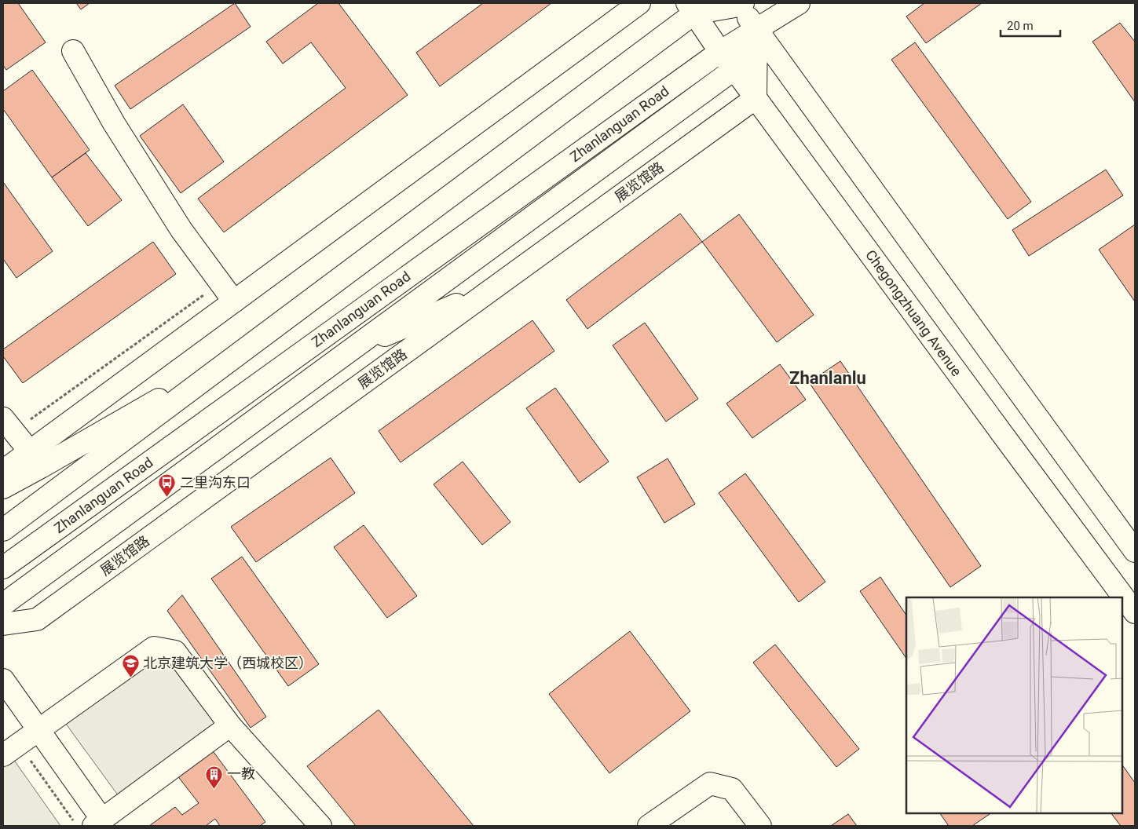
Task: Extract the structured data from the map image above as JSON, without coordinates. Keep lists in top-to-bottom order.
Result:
{
  "streets": {
    "main road": ["Zhanlanguan Road", "展览馆路", "Chegongzhuang Avenue"]
  },
  "crossings": [
    ["Zhanlanguan Road", "Chegongzhuang Avenue"],
    ["展览馆路", "Chegongzhuang Avenue"]
  ],
  "districts": ["Zhanlanlu"],
  "places": {
    "bus stop": ["二里沟东口"],
    "school or university": ["北京建筑大学（西城校区）"],
    "building": ["一教"]
  },
  "scale_bar": "20 m"
}
